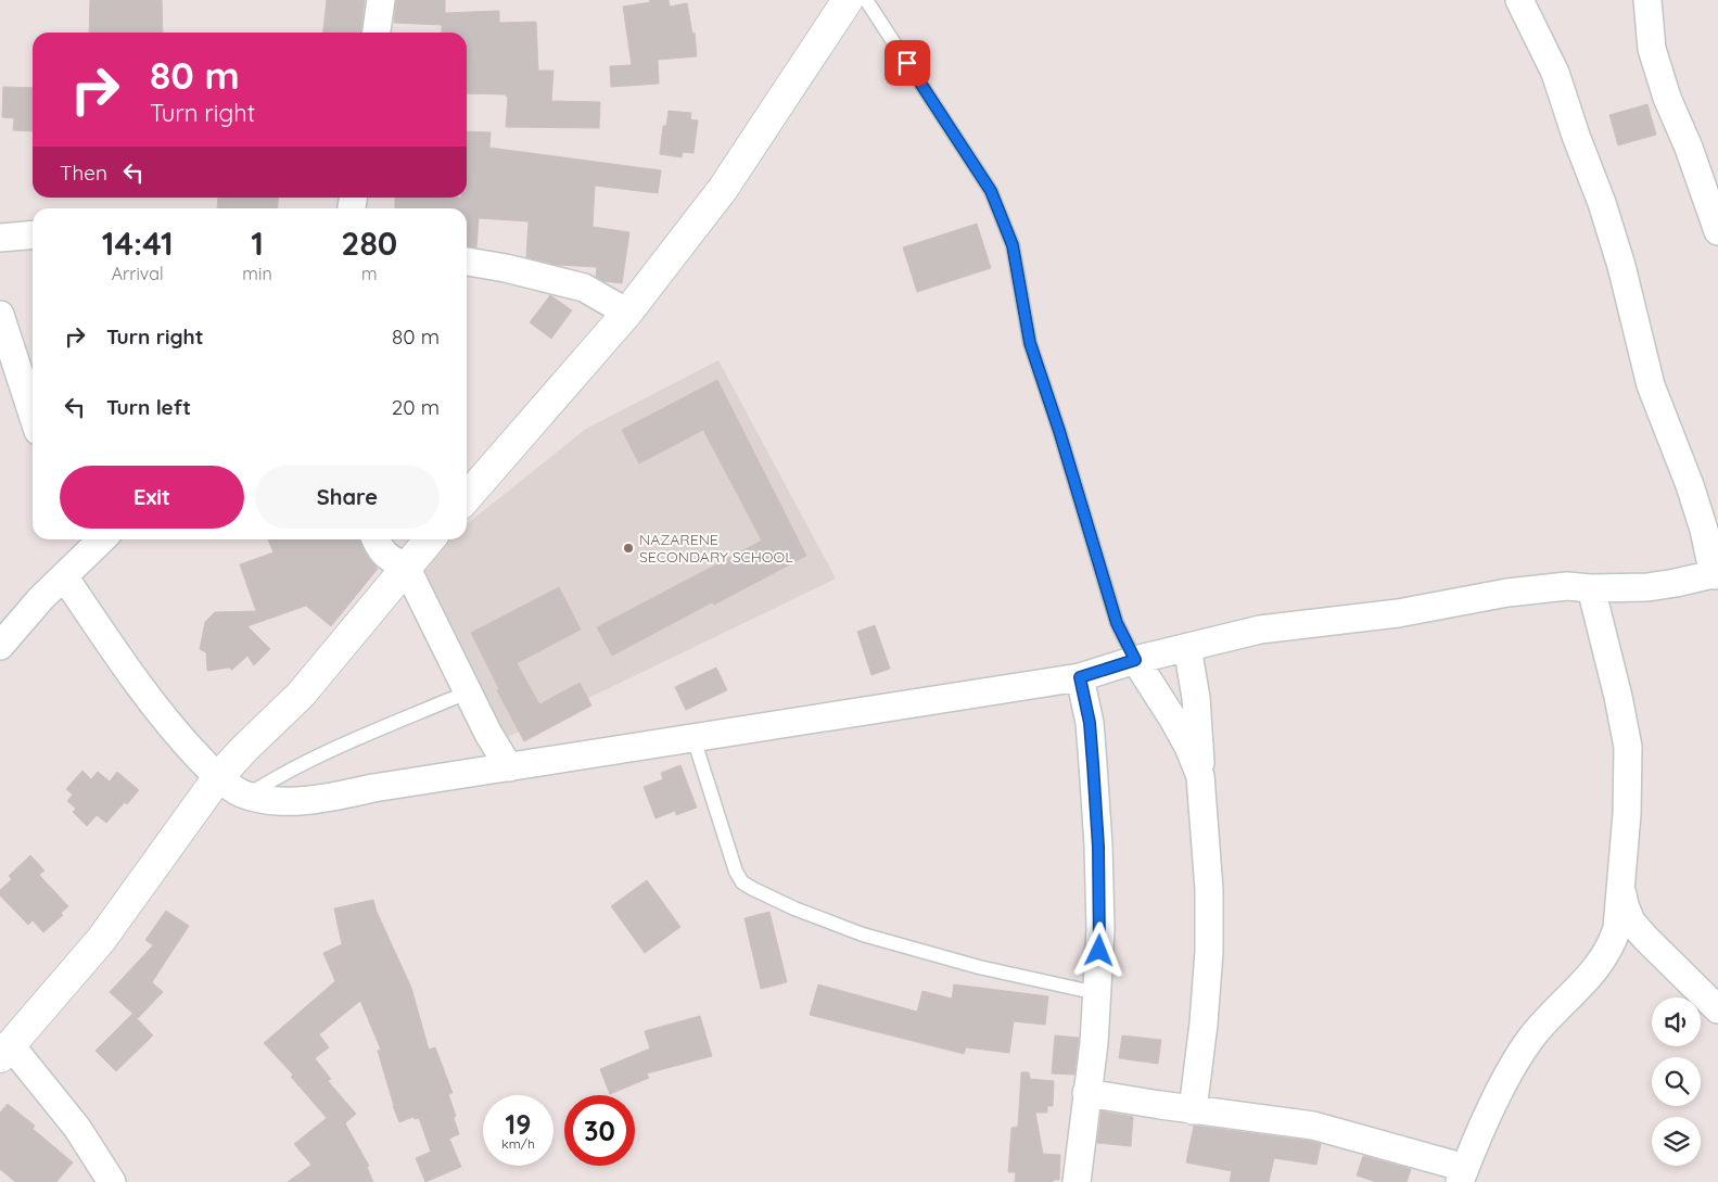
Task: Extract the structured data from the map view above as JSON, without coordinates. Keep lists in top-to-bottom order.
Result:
{
  "places": ["NAZARENE SECONDARY SCHOOL"],
  "page": {
    "turn": ["80 m", "Turn right"],
    "then": "Then",
    "eta": [
      "14:41",
      "Arrival",
      "1",
      "min",
      "280",
      "m"
    ],
    "list": [
      {
        "name": "Turn right",
        "value": "80 m"
      },
      {
        "name": "Turn left",
        "value": "20 m"
      }
    ],
    "buttons": ["Exit", "Share"],
    "speed": "19 km/h",
    "limit": "30"
  }
}
